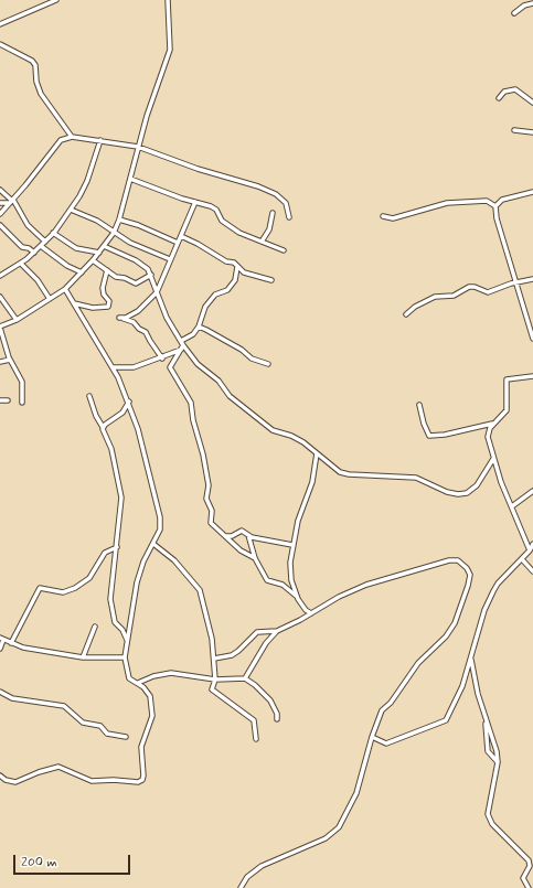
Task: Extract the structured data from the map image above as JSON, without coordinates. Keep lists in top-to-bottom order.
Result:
{
  "scale_bar": "200 m"
}
